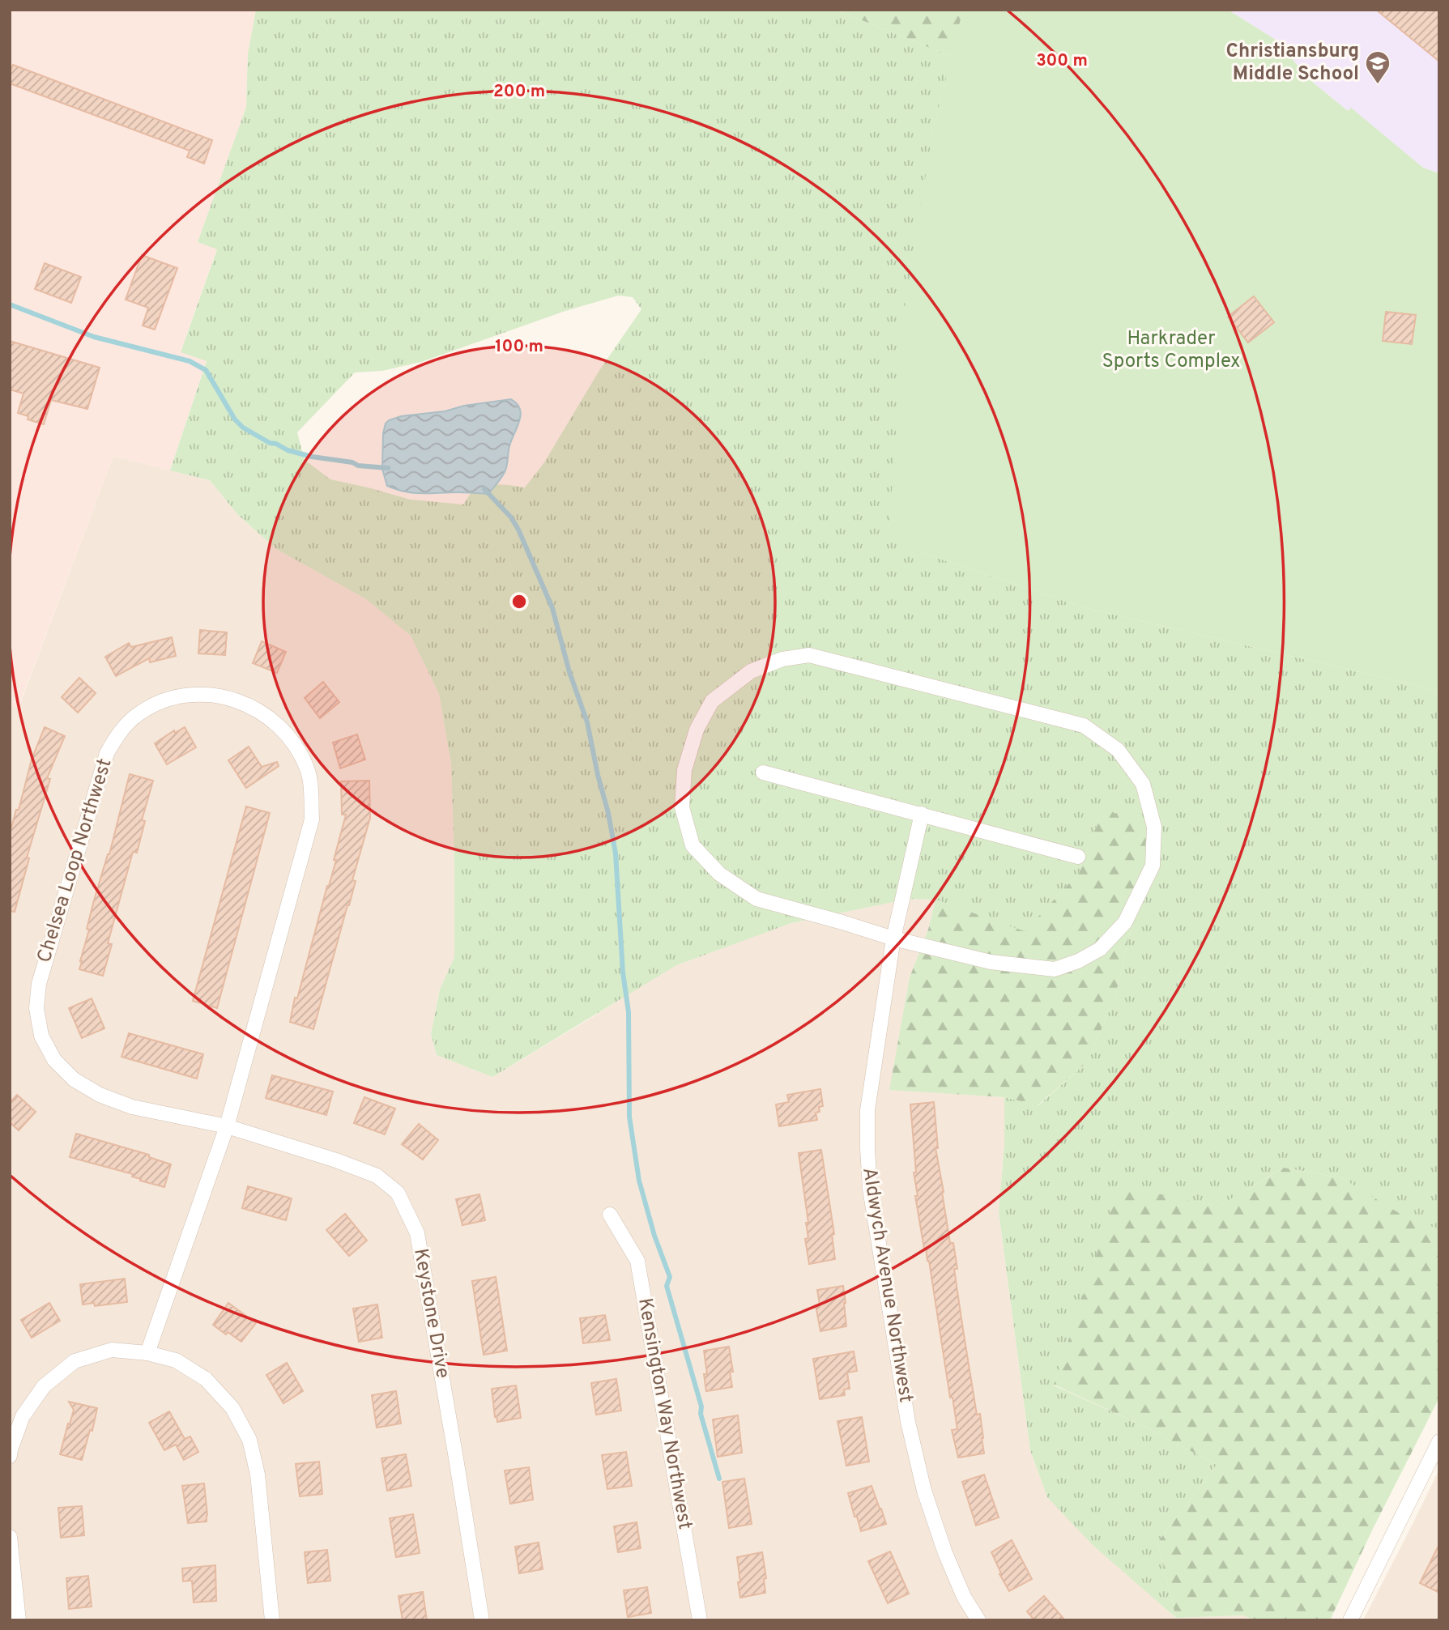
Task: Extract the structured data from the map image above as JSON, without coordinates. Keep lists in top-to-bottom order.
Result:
{
  "streets": {
    "street": [
      "Chelsea Loop Northwest",
      "Aldwych Avenue Northwest",
      "Keystone Drive",
      "Kensington Way Northwest"
    ]
  },
  "crossings": [
    ["Chelsea Loop Northwest", "Keystone Drive"]
  ],
  "parks": ["Harkrader Sports Complex"],
  "places": {
    "school or university": ["Christiansburg Middle School"]
  },
  "rings": ["300 m", "200 m", "100 m"]
}
